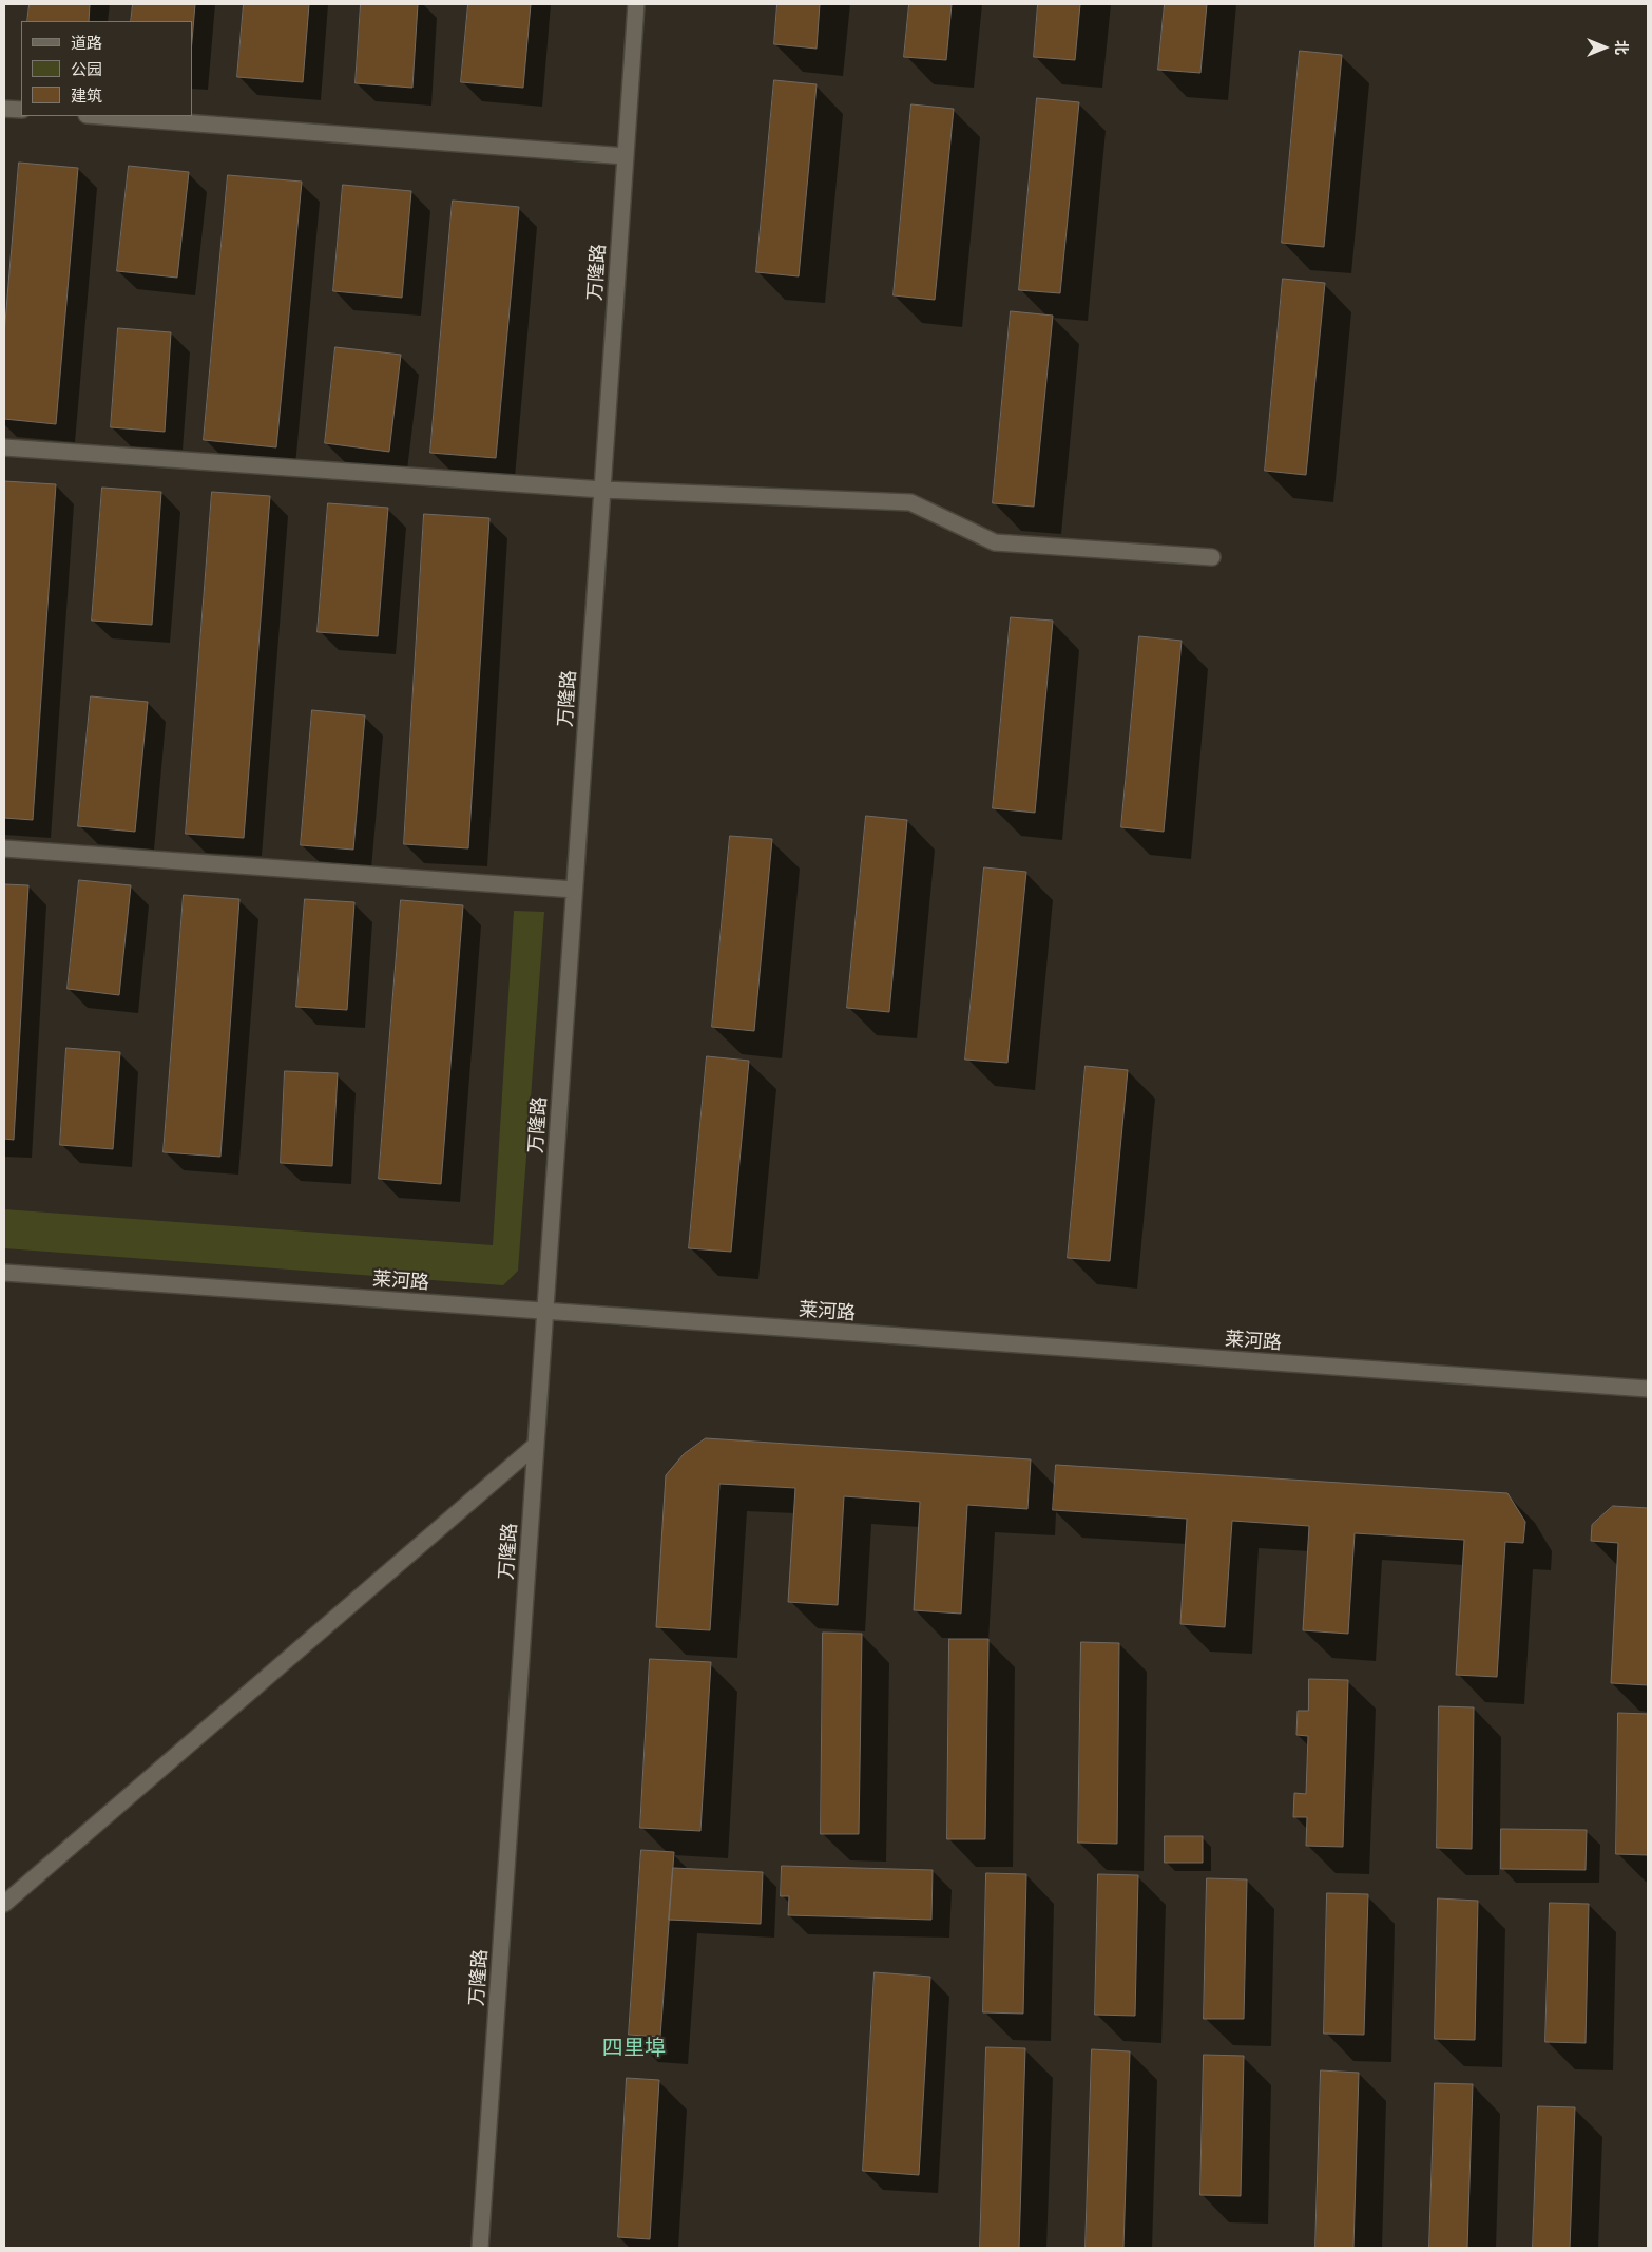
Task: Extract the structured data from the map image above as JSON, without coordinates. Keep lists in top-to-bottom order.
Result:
{
  "streets": {
    "street": ["万隆路", "莱河路"]
  },
  "crossings": [
    ["万隆路", "莱河路"]
  ],
  "districts": ["四里埠"],
  "legend": ["道路", "公园", "建筑"],
  "north": "right"
}
